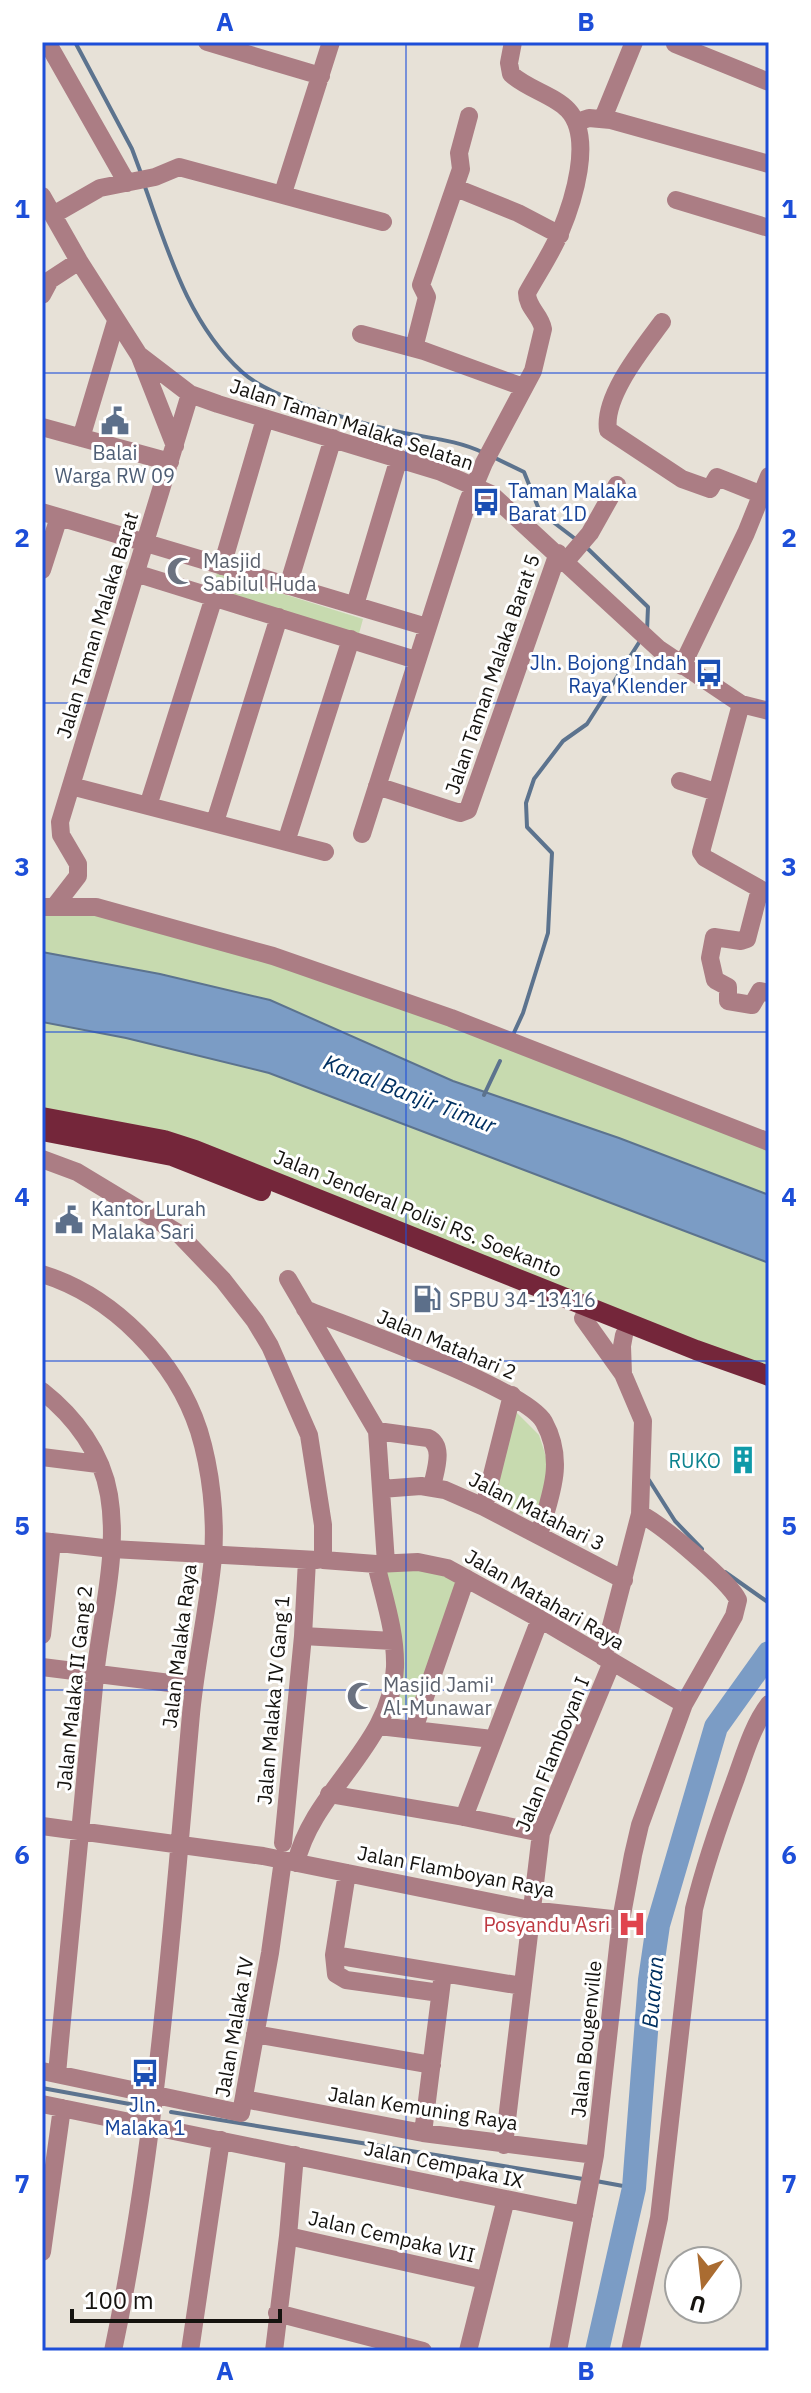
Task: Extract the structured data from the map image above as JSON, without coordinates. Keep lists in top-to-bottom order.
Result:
{
  "streets": {
    "main road": ["Jalan Jenderal Polisi RS. Soekanto"],
    "street": [
      "Jalan Taman Malaka Selatan",
      "Jalan Taman Malaka Barat",
      "Jalan Taman Malaka Barat 5",
      "Jalan Matahari 2",
      "Jalan Matahari 3",
      "Jalan Matahari Raya",
      "Jalan Malaka Raya",
      "Jalan Malaka II Gang 2",
      "Jalan Malaka IV Gang 1",
      "Jalan Flamboyan I",
      "Jalan Flamboyan Raya",
      "Jalan Malaka IV",
      "Jalan Bougenville",
      "Jalan Kemuning Raya",
      "Jalan Cempaka IX",
      "Jalan Cempaka VII"
    ]
  },
  "crossings": [
    ["Jalan Taman Malaka Selatan", "Jalan Taman Malaka Barat"],
    ["Jalan Taman Malaka Selatan", "Jalan Taman Malaka Barat 5"],
    ["Jalan Matahari 2", "Jalan Matahari 3"],
    ["Jalan Matahari 3", "Jalan Flamboyan I"],
    ["Jalan Matahari 3", "Jalan Malaka IV"],
    ["Jalan Matahari Raya", "Jalan Flamboyan I"],
    ["Jalan Matahari Raya", "Jalan Malaka IV"],
    ["Jalan Matahari Raya", "Jalan Bougenville"],
    ["Jalan Malaka Raya", "Jalan Malaka IV"],
    ["Jalan Malaka Raya", "Jalan Cempaka IX"],
    ["Jalan Malaka IV Gang 1", "Jalan Flamboyan Raya"],
    ["Jalan Malaka IV Gang 1", "Jalan Malaka IV"],
    ["Jalan Flamboyan I", "Jalan Flamboyan Raya"],
    ["Jalan Flamboyan I", "Jalan Kemuning Raya"],
    ["Jalan Flamboyan Raya", "Jalan Malaka IV"],
    ["Jalan Flamboyan Raya", "Jalan Bougenville"],
    ["Jalan Malaka IV", "Jalan Kemuning Raya"],
    ["Jalan Bougenville", "Jalan Kemuning Raya"],
    ["Jalan Bougenville", "Jalan Cempaka IX"]
  ],
  "water": ["Kanal Banjir Timur", "Buaran"],
  "places": {
    "public building": ["Balai Warga RW 09", "Kantor Lurah Malaka Sari"],
    "bus stop": ["Taman Malaka Barat 1D", "Jln. Bojong Indah Raya Klender", "Jln. Malaka 1"],
    "mosque": ["Masjid Sabilul Huda", "Masjid Jami' Al-Munawar"],
    "fuel station": ["SPBU 34-13416"],
    "building": ["RUKO"],
    "hospital": ["Posyandu Asri"]
  },
  "scale_bar": "100 m",
  "north": "bottom",
  "grid": {
    "columns": ["A", "B"],
    "rows": [
      "1",
      "2",
      "3",
      "4",
      "5",
      "6",
      "7"
    ]
  }
}
